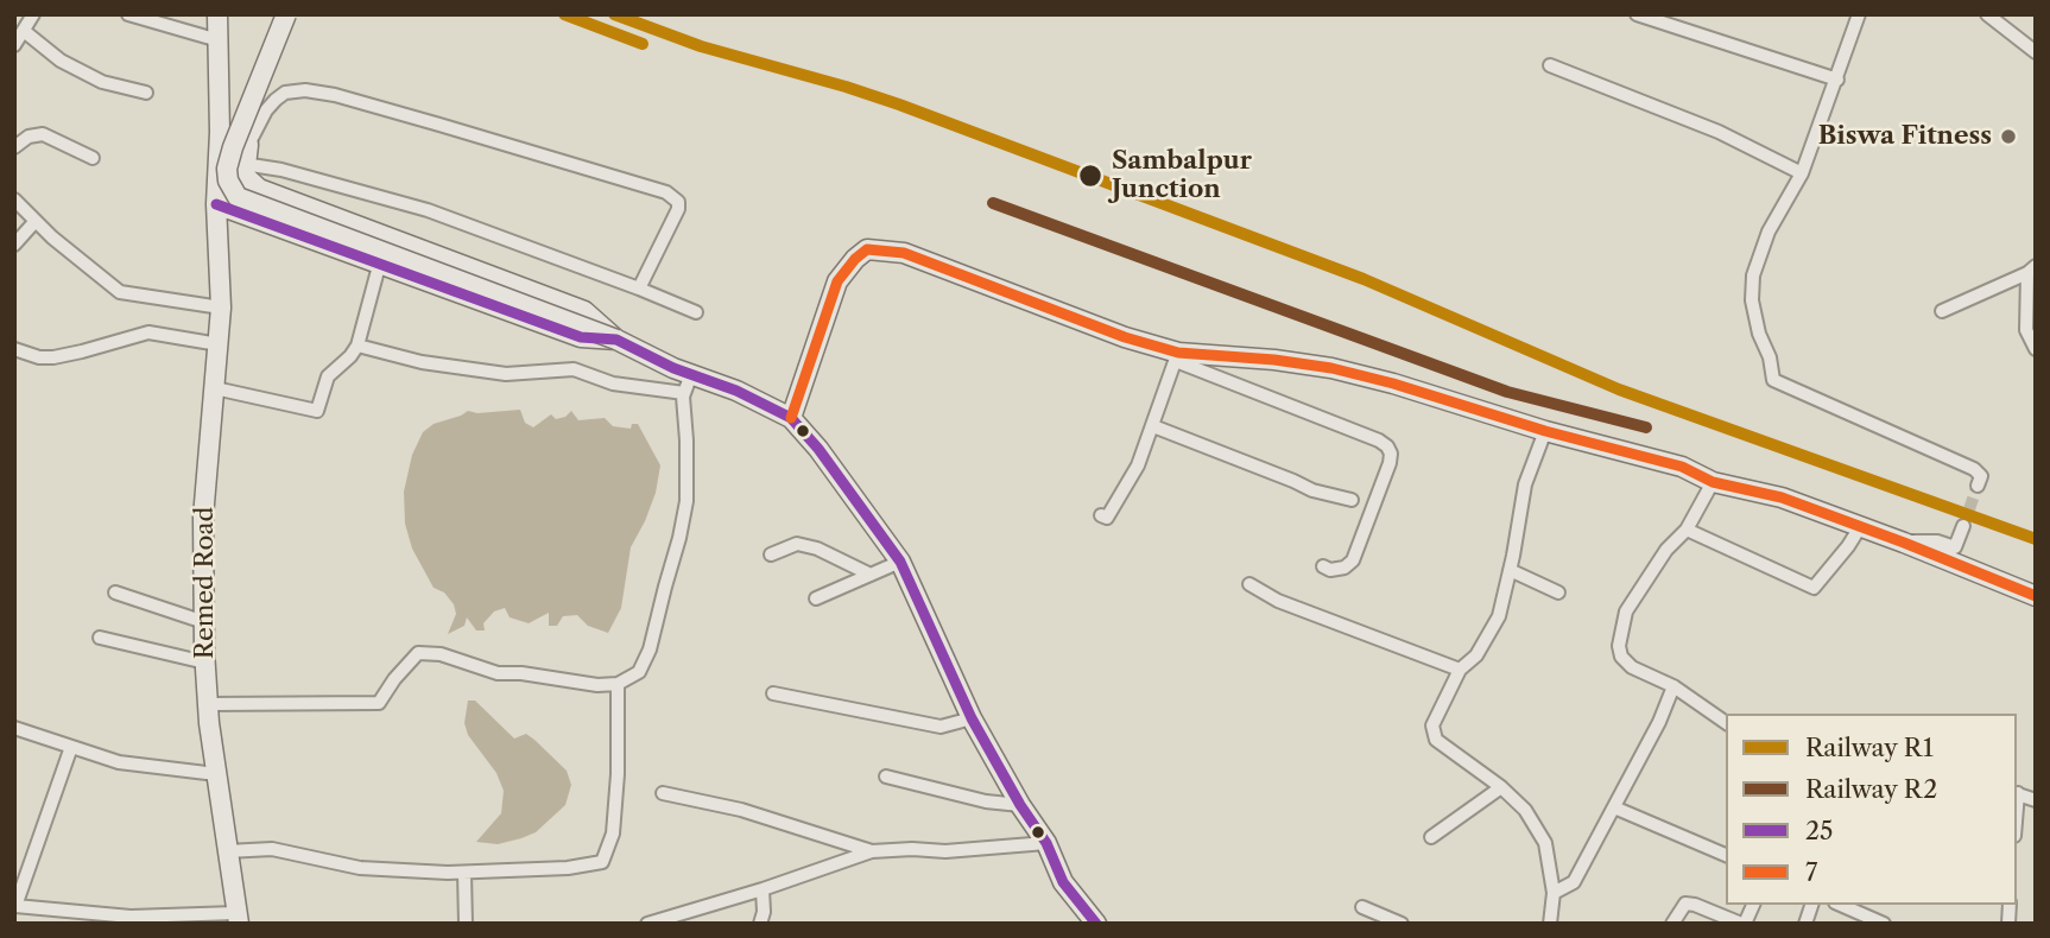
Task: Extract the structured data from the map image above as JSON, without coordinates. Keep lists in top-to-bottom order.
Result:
{
  "streets": {
    "street": ["Remed Road"]
  },
  "places": ["Biswa Fitness", "Sambalpur Junction"],
  "lines": [
    "rail line R1",
    "rail line R2",
    "transit line 25",
    "transit line 7"
  ],
  "legend": [
    "Railway R1",
    "Railway R2",
    "25",
    "7"
  ]
}
